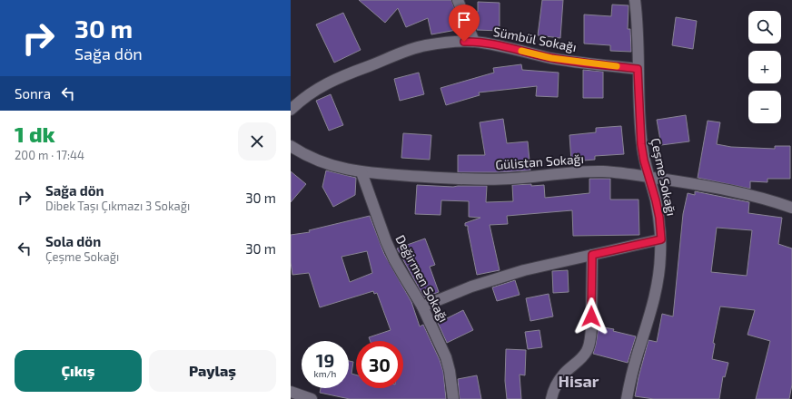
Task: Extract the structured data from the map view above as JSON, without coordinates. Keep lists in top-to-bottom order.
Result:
{
  "streets": {
    "street": [
      "Sümbül Sokağı",
      "Gülistan Sokağı",
      "Çeşme Sokağı",
      "Değirmen Sokağı"
    ]
  },
  "crossings": [
    ["Sümbül Sokağı", "Çeşme Sokağı"],
    ["Gülistan Sokağı", "Çeşme Sokağı"],
    ["Gülistan Sokağı", "Değirmen Sokağı"]
  ],
  "districts": ["Hisar"],
  "page": {
    "turn": ["30 m", "Sağa dön"],
    "map_buttons": ["+", "−"],
    "then": "Sonra",
    "heading": ["1 dk", "200 m · 17:44"],
    "list": [
      {
        "name": "Sağa dön",
        "note": "Dibek Taşı Çıkmazı 3 Sokağı",
        "value": "30 m"
      },
      {
        "name": "Sola dön",
        "note": "Çeşme Sokağı",
        "value": "30 m"
      }
    ],
    "speed": "19 km/h",
    "limit": "30",
    "buttons": ["Çıkış", "Paylaş"]
  }
}
